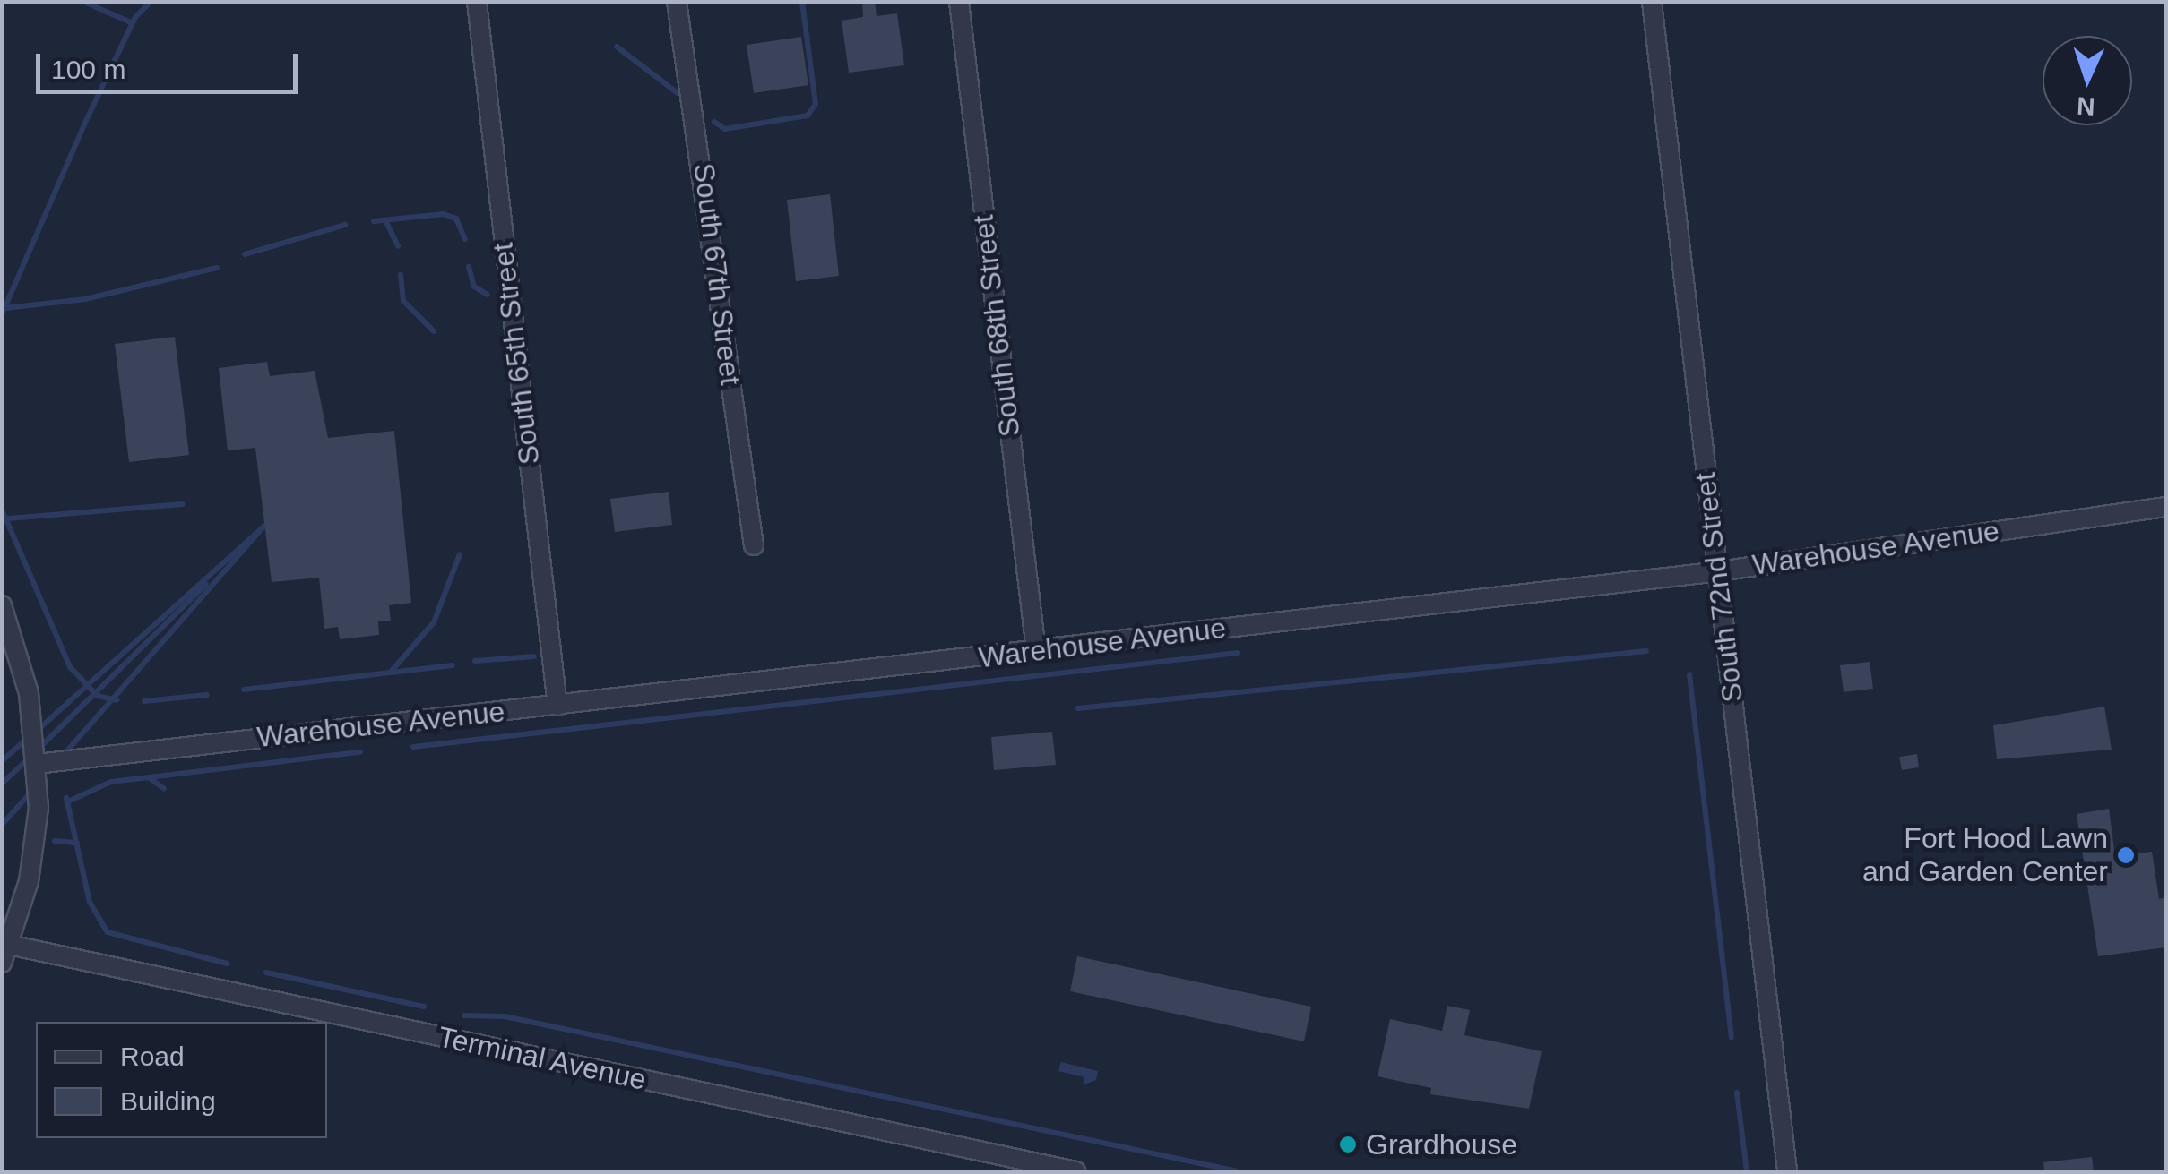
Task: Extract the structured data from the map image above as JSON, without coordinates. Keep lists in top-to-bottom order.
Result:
{
  "streets": {
    "street": [
      "South 67th Street",
      "South 68th Street",
      "South 65th Street",
      "Warehouse Avenue",
      "South 72nd Street",
      "Terminal Avenue"
    ]
  },
  "crossings": [
    ["South 68th Street", "Warehouse Avenue"],
    ["South 65th Street", "Warehouse Avenue"],
    ["Warehouse Avenue", "South 72nd Street"]
  ],
  "places": ["Fort Hood Lawn and Garden Center", "Grardhouse"],
  "legend": ["Road", "Building"],
  "scale_bar": "100 m",
  "north": "bottom"
}
